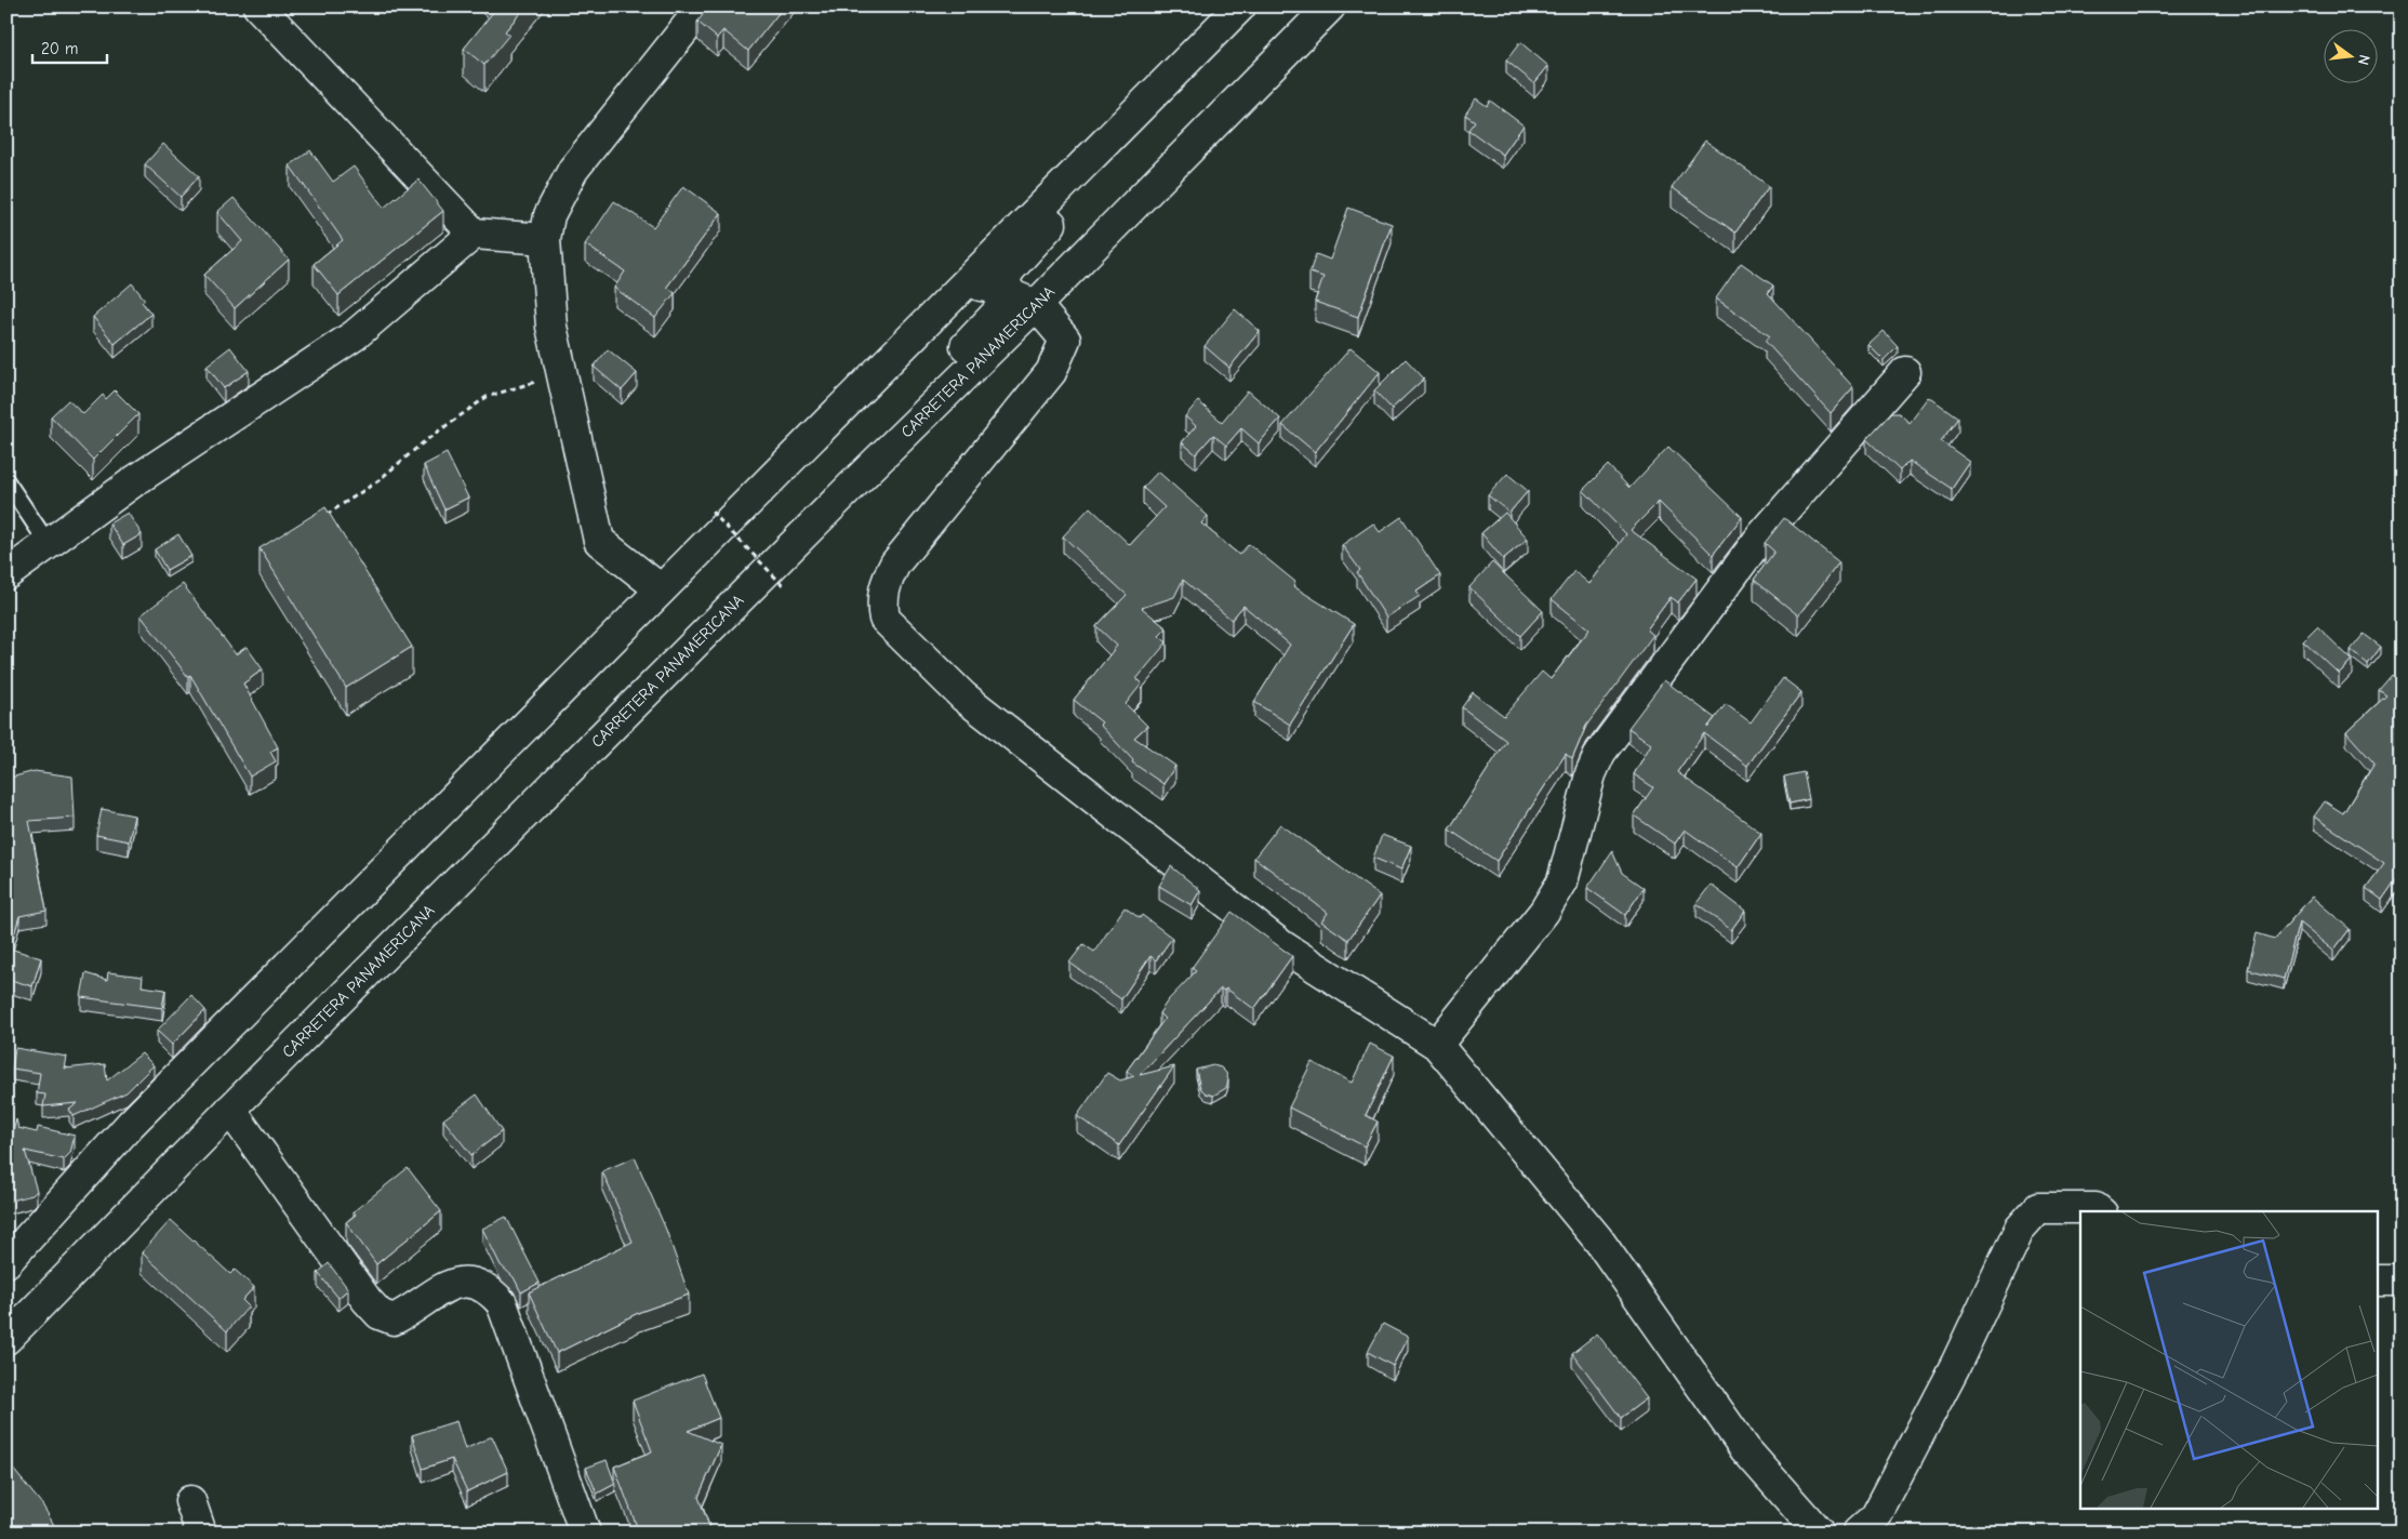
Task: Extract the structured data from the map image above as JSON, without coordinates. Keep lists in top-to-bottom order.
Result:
{
  "streets": {
    "main road": ["CARRETERA PANAMERICANA"]
  },
  "scale_bar": "20 m",
  "north": "right"
}
